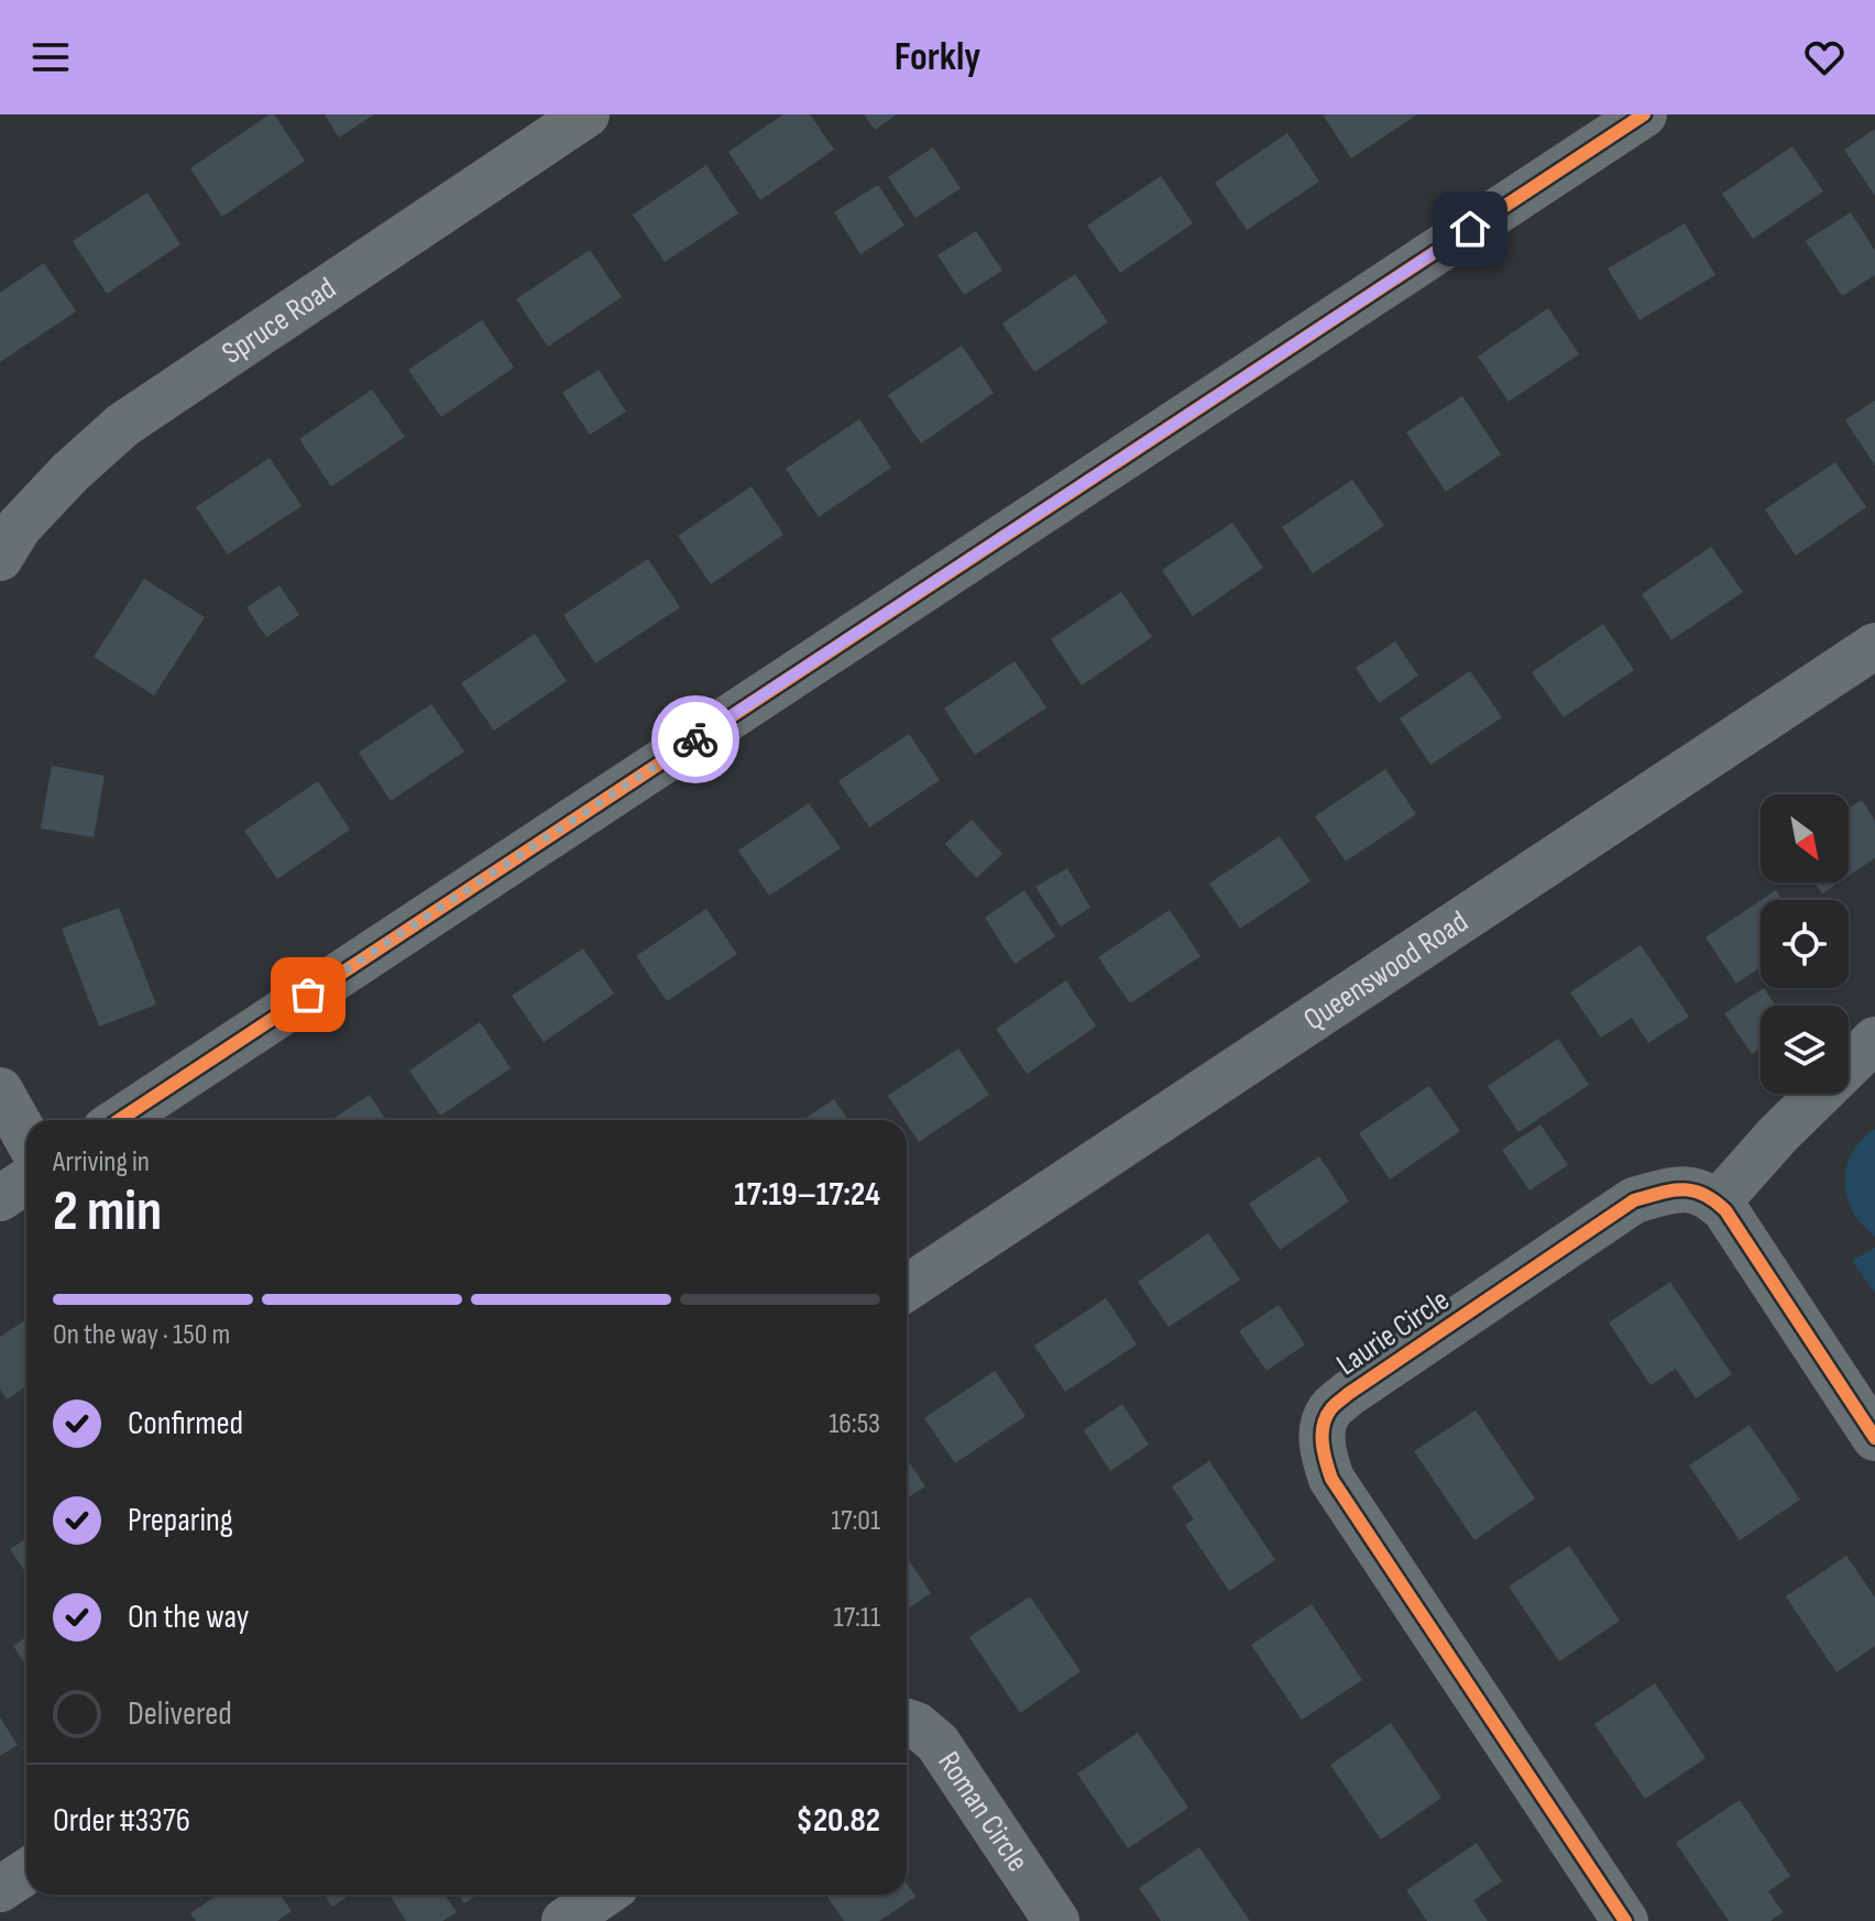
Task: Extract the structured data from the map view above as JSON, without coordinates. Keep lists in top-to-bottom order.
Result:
{
  "streets": {
    "street": [
      "Spruce Road",
      "Queenswood Road",
      "Laurie Circle",
      "Roman Circle"
    ]
  },
  "north": "bottom right",
  "page": {
    "header": "Forkly",
    "heading": ["2 min", "Arriving in", "17:19–17:24"],
    "panel": ["Order #3376", "$20.82"],
    "bar": "On the way · 150 m",
    "list": [
      ["Confirmed", "16:53"],
      ["Preparing", "17:01"],
      ["On the way", "17:11"],
      "Delivered"
    ]
  }
}
